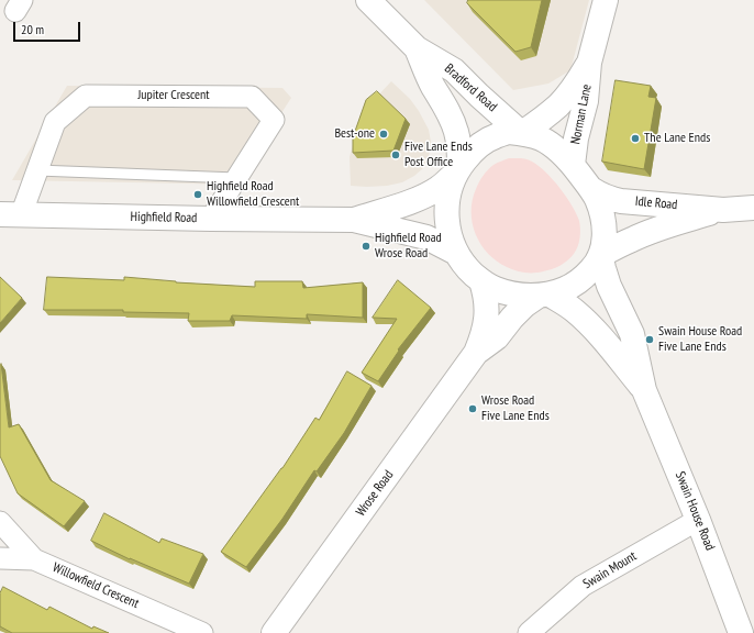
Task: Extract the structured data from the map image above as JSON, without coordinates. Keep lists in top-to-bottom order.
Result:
{
  "streets": {
    "street": [
      "Bradford Road",
      "Jupiter Crescent",
      "Norman Lane",
      "Idle Road",
      "Highfield Road",
      "Wrose Road",
      "Swain House Road",
      "Swain Mount",
      "Willowfield Crescent"
    ]
  },
  "crossings": [
    ["Bradford Road", "Norman Lane"],
    ["Bradford Road", "Highfield Road"],
    ["Jupiter Crescent", "Highfield Road"],
    ["Norman Lane", "Highfield Road"],
    ["Idle Road", "Swain House Road"],
    ["Wrose Road", "Swain House Road"],
    ["Swain House Road", "Swain Mount"]
  ],
  "places": [
    "Best-one",
    "The Lane Ends",
    "Five Lane Ends Post Office",
    "Highfield Road Willowfield Crescent",
    "Highfield Road Wrose Road",
    "Swain House Road Five Lane Ends",
    "Wrose Road Five Lane Ends"
  ],
  "scale_bar": "20 m"
}
